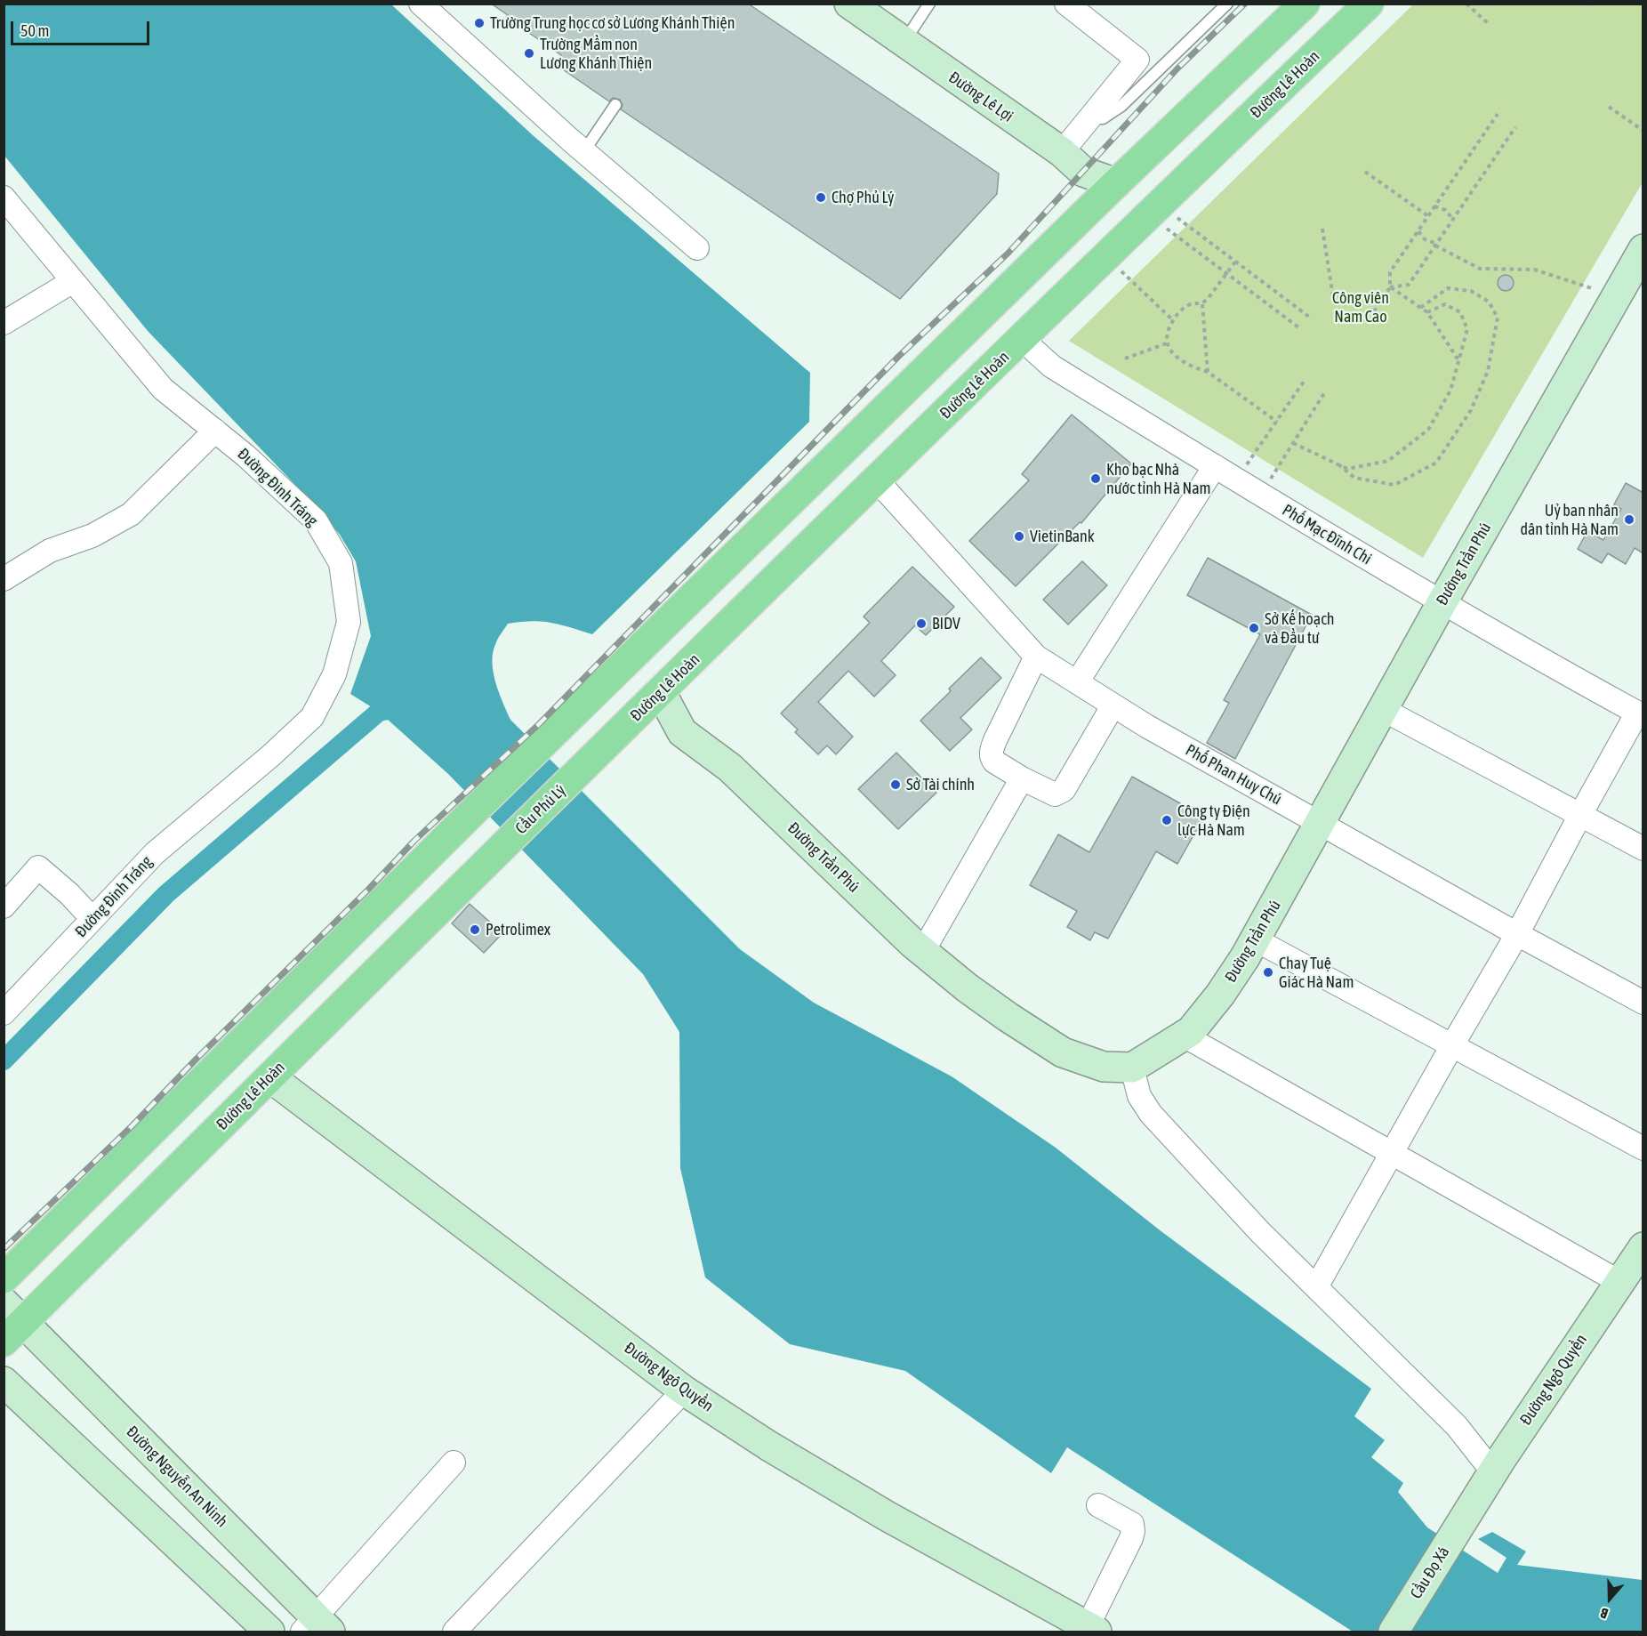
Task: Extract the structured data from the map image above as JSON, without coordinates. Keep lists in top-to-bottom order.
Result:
{
  "streets": {
    "main road": ["Đường Lê Hoàn", "Cầu Phủ Lý"],
    "street": [
      "Đường Lê Lợi",
      "Đường Đinh Tráng",
      "Phố Mạc Đĩnh Chi",
      "Đường Trần Phú",
      "Phố Phan Huy Chú",
      "Đường Ngô Quyền",
      "Đường Nguyễn An Ninh",
      "Cầu Đọ Xá"
    ]
  },
  "crossings": [
    ["Đường Lê Hoàn", "Phố Mạc Đĩnh Chi"],
    ["Đường Lê Hoàn", "Đường Trần Phú"],
    ["Đường Lê Hoàn", "Phố Phan Huy Chú"],
    ["Đường Lê Hoàn", "Cầu Phủ Lý"],
    ["Đường Lê Hoàn", "Đường Ngô Quyền"],
    ["Đường Lê Hoàn", "Đường Nguyễn An Ninh"],
    ["Phố Mạc Đĩnh Chi", "Đường Trần Phú"],
    ["Đường Trần Phú", "Phố Phan Huy Chú"],
    ["Đường Ngô Quyền", "Cầu Đọ Xá"]
  ],
  "parks": ["Công viên Nam Cao"],
  "places": [
    "Trường Trung học cơ sở Lương Khánh Thiện",
    "Trường Mầm non Lương Khánh Thiện",
    "Chợ Phủ Lý",
    "Kho bạc Nhà nước tỉnh Hà Nam",
    "Uỷ ban nhân dân tỉnh Hà Nam",
    "VietinBank",
    "BIDV",
    "Sở Kế hoạch và Đầu tư",
    "Sở Tài chính",
    "Công ty Điện lực Hà Nam",
    "Petrolimex",
    "Chay Tuệ Giác Hà Nam"
  ],
  "scale_bar": "50 m",
  "north": "bottom"
}
